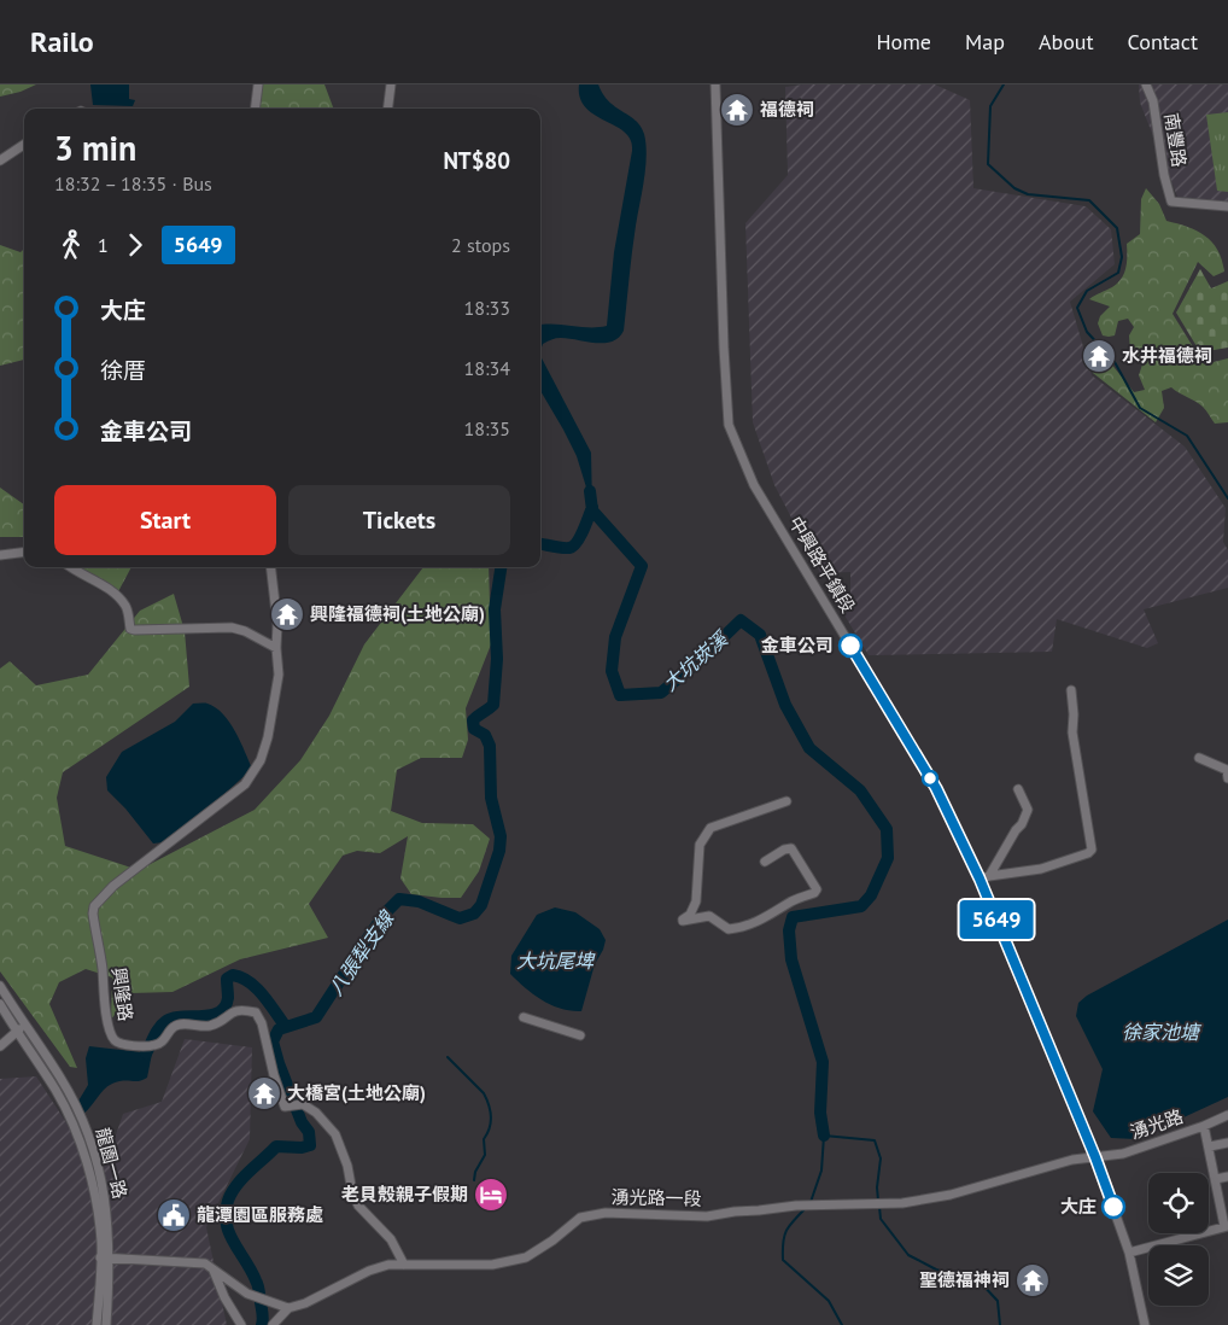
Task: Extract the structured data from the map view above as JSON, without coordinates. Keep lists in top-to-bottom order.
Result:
{
  "streets": {
    "street": [
      "南豐路",
      "中興路平鎮段",
      "興隆路",
      "湧光路",
      "龍園一路",
      "湧光路一段"
    ]
  },
  "crossings": [
    ["中興路平鎮段", "湧光路"],
    ["中興路平鎮段", "湧光路一段"],
    ["興隆路", "湧光路一段"],
    ["湧光路", "湧光路一段"]
  ],
  "water": [
    "大坑崁溪",
    "八張犁支線",
    "大坑尾埤",
    "徐家池塘"
  ],
  "places": {
    "temple": [
      "福德祠",
      "水井福德祠",
      "興隆福德祠(土地公廟)",
      "大橋宮(土地公廟)",
      "聖德福神祠"
    ],
    "other": ["金車公司", "大庄"],
    "hotel": ["老貝殼親子假期"],
    "public building": ["龍潭園區服務處"]
  },
  "lines": ["bus line 5649"],
  "page": {
    "header": "Railo",
    "nav": [
      "Home",
      "Map",
      "About",
      "Contact"
    ],
    "on_map": "5649",
    "heading": ["3 min", "18:32 – 18:35 · Bus", "NT$80"],
    "legs": ["1", "5649", "2 stops"],
    "list": [
      {
        "name": "大庄",
        "value": "18:33"
      },
      {
        "name": "徐厝",
        "value": "18:34"
      },
      {
        "name": "金車公司",
        "value": "18:35"
      }
    ],
    "buttons": ["Start", "Tickets"]
  }
}
